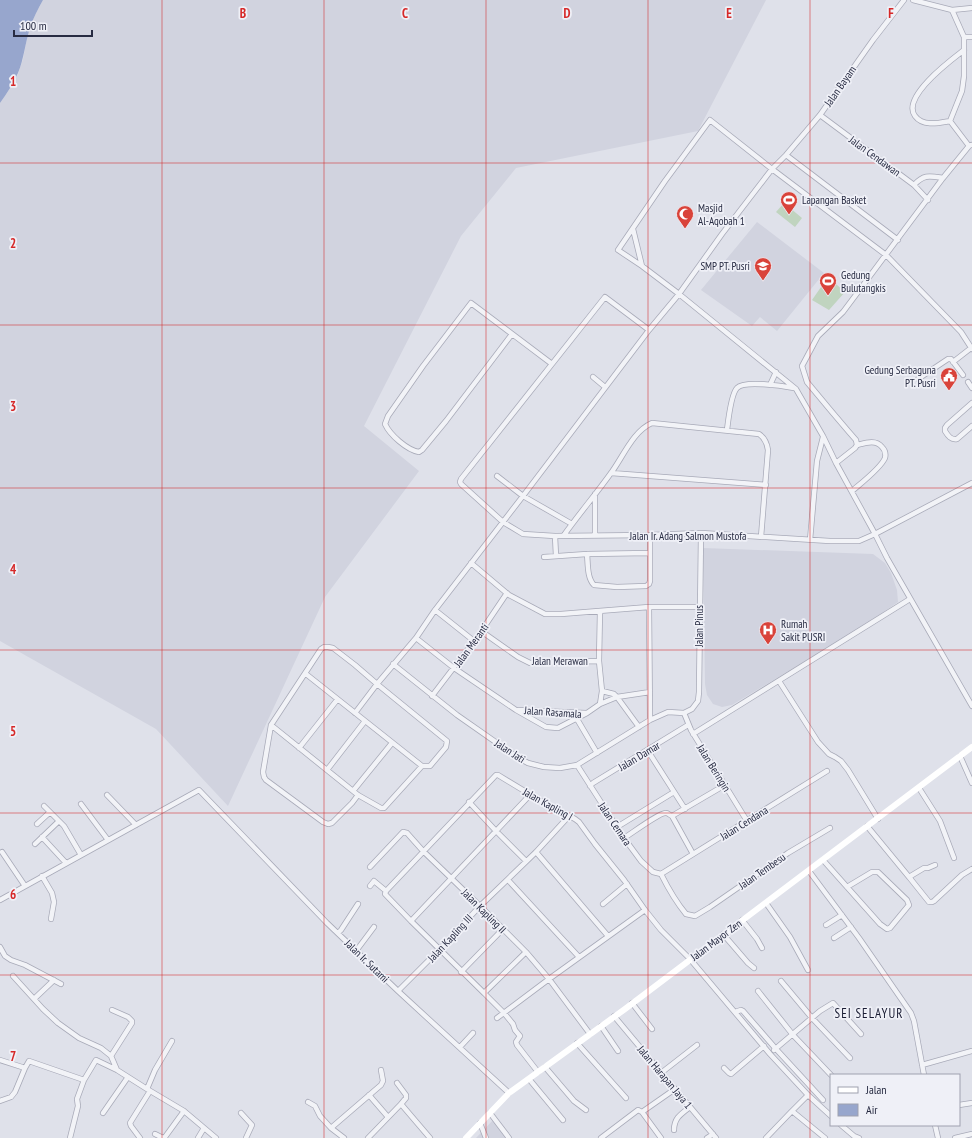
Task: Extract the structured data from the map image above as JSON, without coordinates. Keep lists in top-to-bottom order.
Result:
{
  "streets": {
    "street": [
      "Jalan Bayam",
      "Jalan Cendawan",
      "Jalan Ir. Adang Salmon Mustofa",
      "Jalan Pinus",
      "Jalan Meranti",
      "Jalan Merawan",
      "Jalan Rasamala",
      "Jalan Jati",
      "Jalan Damar",
      "Jalan Beringin",
      "Jalan Kapling I",
      "Jalan Cendana",
      "Jalan Cemara",
      "Jalan Tembesu",
      "Jalan Kapling II",
      "Jalan Kapling III",
      "Jalan Mayor Zen",
      "Jalan Ir. Sutami",
      "Jalan Harapan Jaya 1"
    ]
  },
  "crossings": [
    ["Jalan Bayam", "Jalan Cendawan"],
    ["Jalan Bayam", "Jalan Ir. Adang Salmon Mustofa"],
    ["Jalan Bayam", "Jalan Rasamala"],
    ["Jalan Bayam", "Jalan Jati"],
    ["Jalan Ir. Adang Salmon Mustofa", "Jalan Pinus"],
    ["Jalan Pinus", "Jalan Jati"],
    ["Jalan Pinus", "Jalan Beringin"],
    ["Jalan Meranti", "Jalan Merawan"],
    ["Jalan Meranti", "Jalan Rasamala"],
    ["Jalan Meranti", "Jalan Jati"],
    ["Jalan Jati", "Jalan Beringin"],
    ["Jalan Jati", "Jalan Cemara"],
    ["Jalan Damar", "Jalan Beringin"],
    ["Jalan Damar", "Jalan Cemara"],
    ["Jalan Beringin", "Jalan Cendana"],
    ["Jalan Kapling I", "Jalan Kapling II"],
    ["Jalan Kapling I", "Jalan Kapling III"],
    ["Jalan Kapling I", "Jalan Mayor Zen"],
    ["Jalan Cendana", "Jalan Cemara"],
    ["Jalan Cendana", "Jalan Tembesu"],
    ["Jalan Cemara", "Jalan Tembesu"],
    ["Jalan Kapling II", "Jalan Kapling III"],
    ["Jalan Kapling II", "Jalan Mayor Zen"],
    ["Jalan Kapling III", "Jalan Ir. Sutami"],
    ["Jalan Mayor Zen", "Jalan Ir. Sutami"],
    ["Jalan Mayor Zen", "Jalan Harapan Jaya 1"]
  ],
  "districts": ["SEI SELAYUR"],
  "places": {
    "sports": ["Lapangan Basket", "Gedung Bulutangkis"],
    "mosque": ["Masjid Al-Aqobah 1"],
    "school or university": ["SMP PT. Pusri"],
    "public building": ["Gedung Serbaguna PT. Pusri"],
    "hospital": ["Rumah Sakit PUSRI"]
  },
  "legend": ["Jalan", "Air"],
  "scale_bar": "100 m",
  "grid": {
    "columns": [
      "B",
      "C",
      "D",
      "E",
      "F"
    ],
    "rows": [
      "1",
      "2",
      "3",
      "4",
      "5",
      "6",
      "7"
    ]
  }
}
